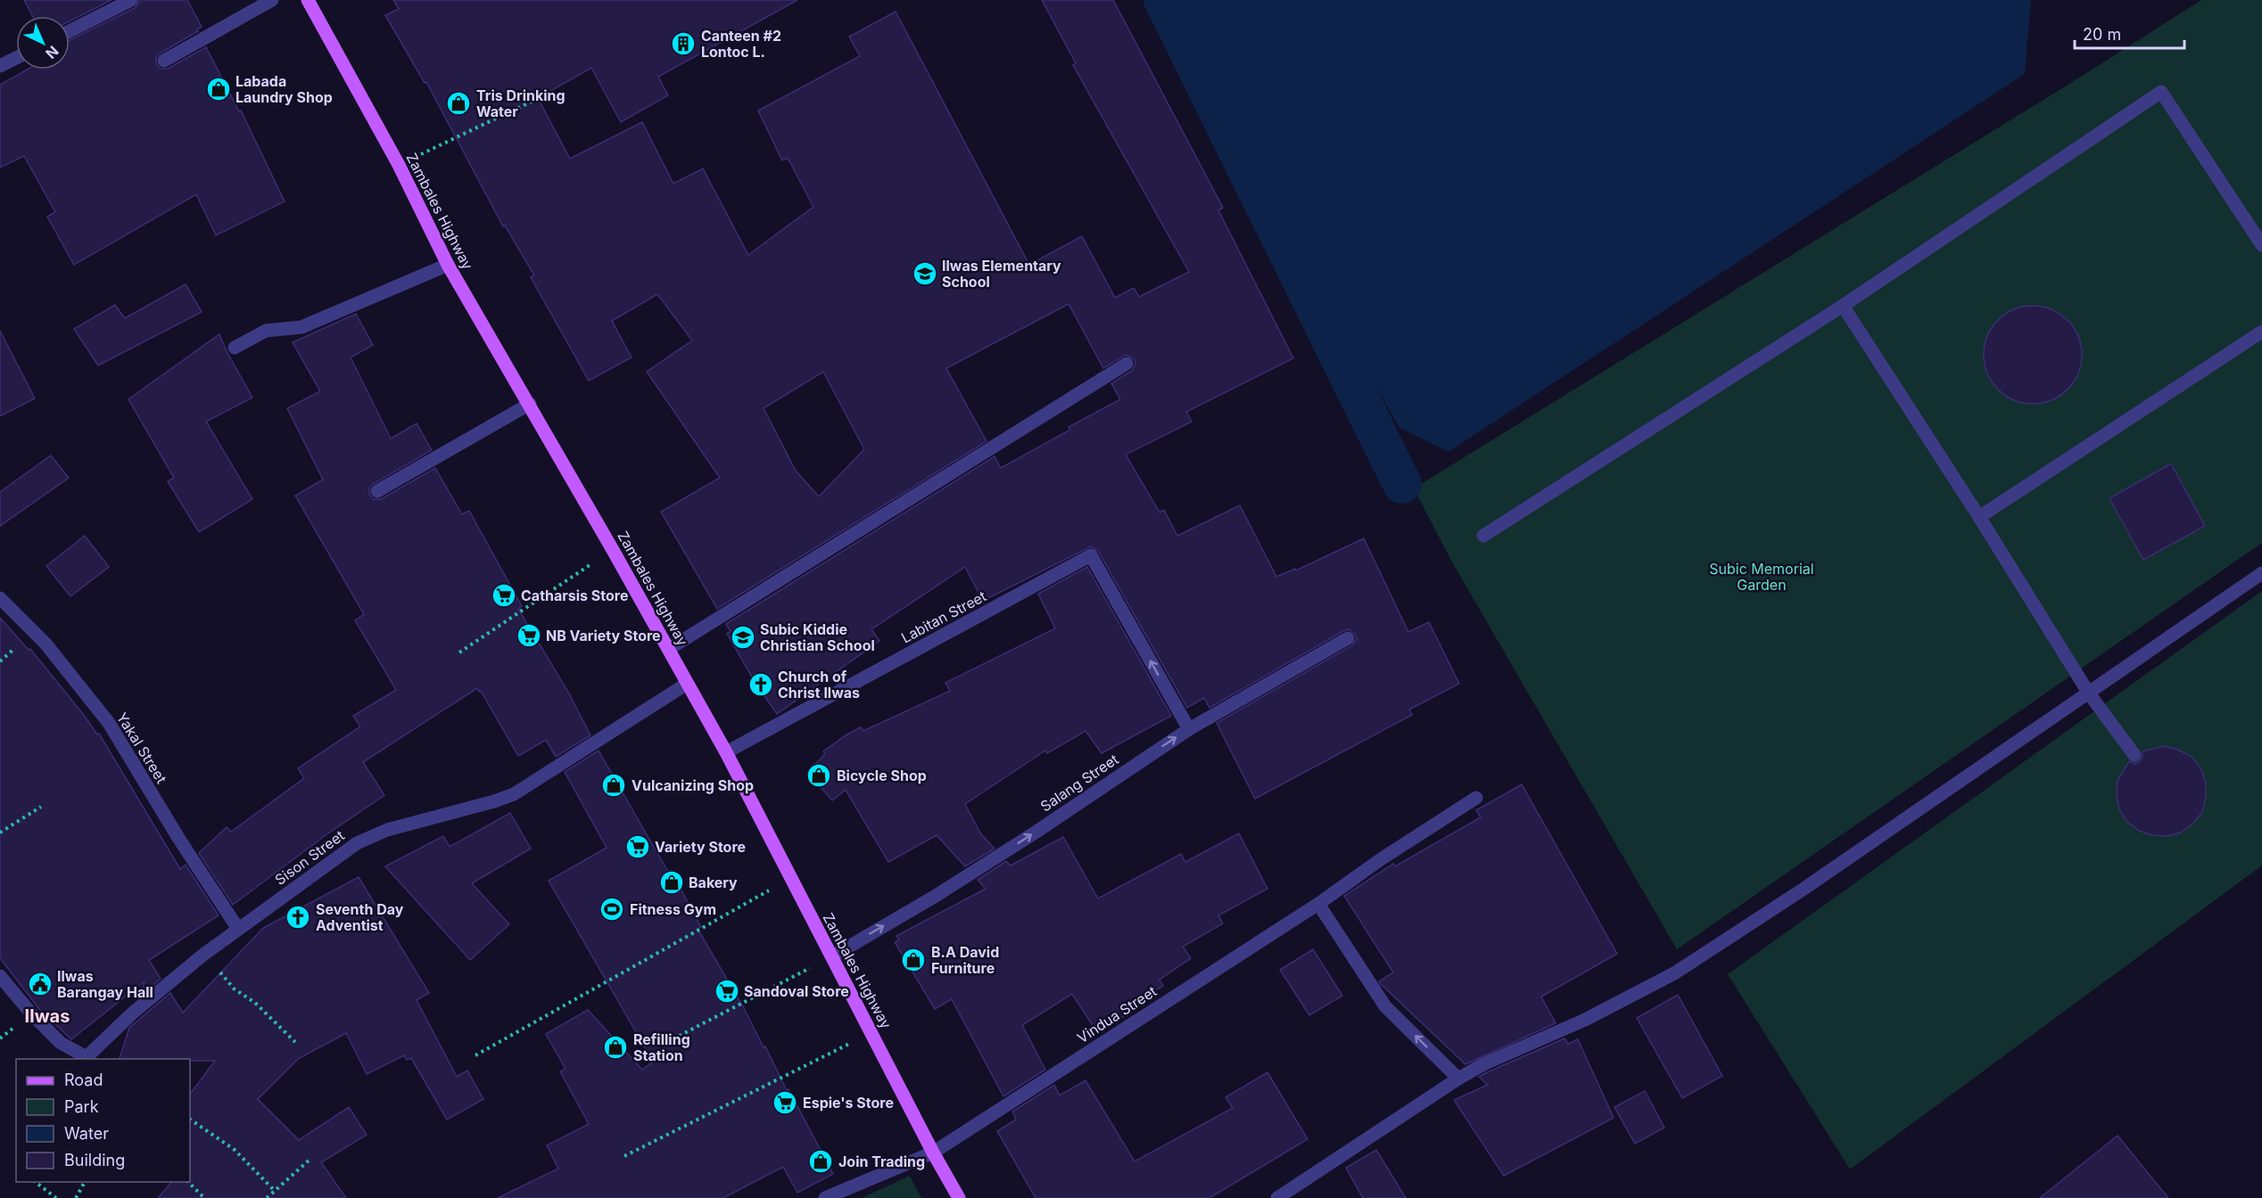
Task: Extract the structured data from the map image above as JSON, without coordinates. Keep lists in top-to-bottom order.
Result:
{
  "streets": {
    "main road": ["Zambales Highway"],
    "street": [
      "Labitan Street",
      "Yakal Street",
      "Salang Street",
      "Sison Street",
      "Vindua Street"
    ]
  },
  "crossings": [
    ["Zambales Highway", "Labitan Street"],
    ["Zambales Highway", "Salang Street"],
    ["Zambales Highway", "Sison Street"],
    ["Zambales Highway", "Vindua Street"],
    ["Labitan Street", "Salang Street"],
    ["Yakal Street", "Sison Street"]
  ],
  "one_way": ["Salang Street"],
  "districts": ["Ilwas"],
  "parks": ["Subic Memorial Garden"],
  "places": {
    "building": ["Canteen #2 Lontoc L."],
    "shop": [
      "Labada Laundry Shop",
      "Tris Drinking Water",
      "Bicycle Shop",
      "Vulcanizing Shop",
      "Bakery",
      "B.A David Furniture",
      "Refilling Station",
      "Join Trading"
    ],
    "school or university": ["Ilwas Elementary School", "Subic Kiddie Christian School"],
    "supermarket": [
      "Catharsis Store",
      "NB Variety Store",
      "Variety Store",
      "Sandoval Store",
      "Espie's Store"
    ],
    "church": ["Church of Christ Ilwas", "Seventh Day Adventist"],
    "sports": ["Fitness Gym"],
    "public building": ["Ilwas Barangay Hall"]
  },
  "legend": [
    "Road",
    "Park",
    "Water",
    "Building"
  ],
  "scale_bar": "20 m",
  "north": "bottom right"
}
